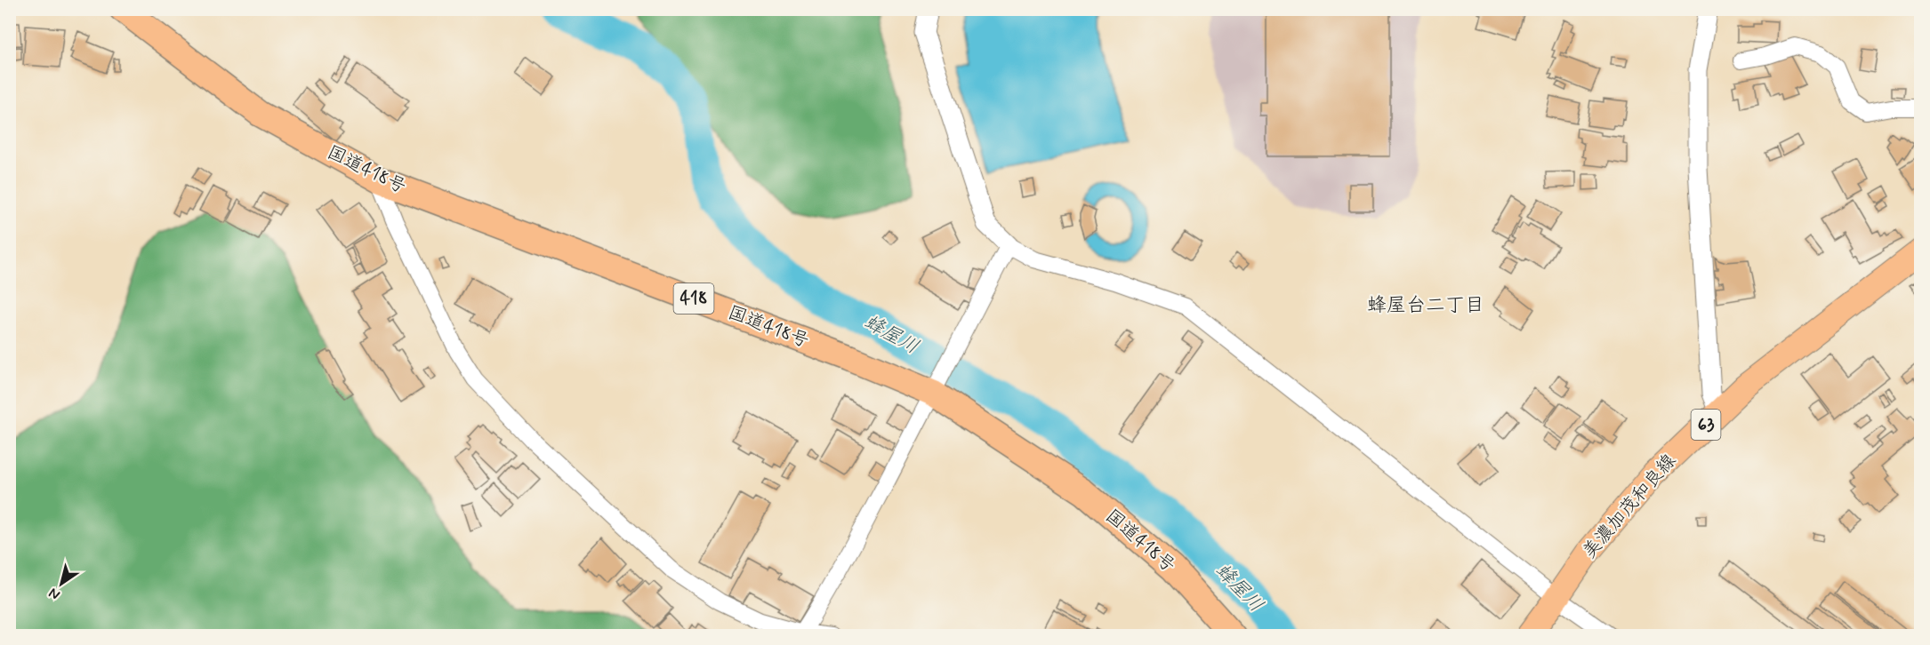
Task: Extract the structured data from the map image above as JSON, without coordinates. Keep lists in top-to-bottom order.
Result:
{
  "streets": {
    "highway": ["国道418号", "418"],
    "main road": ["63", "美濃加茂和良線"]
  },
  "districts": ["蜂屋台二丁目"],
  "water": ["蜂屋川"],
  "north": "bottom left"
}
